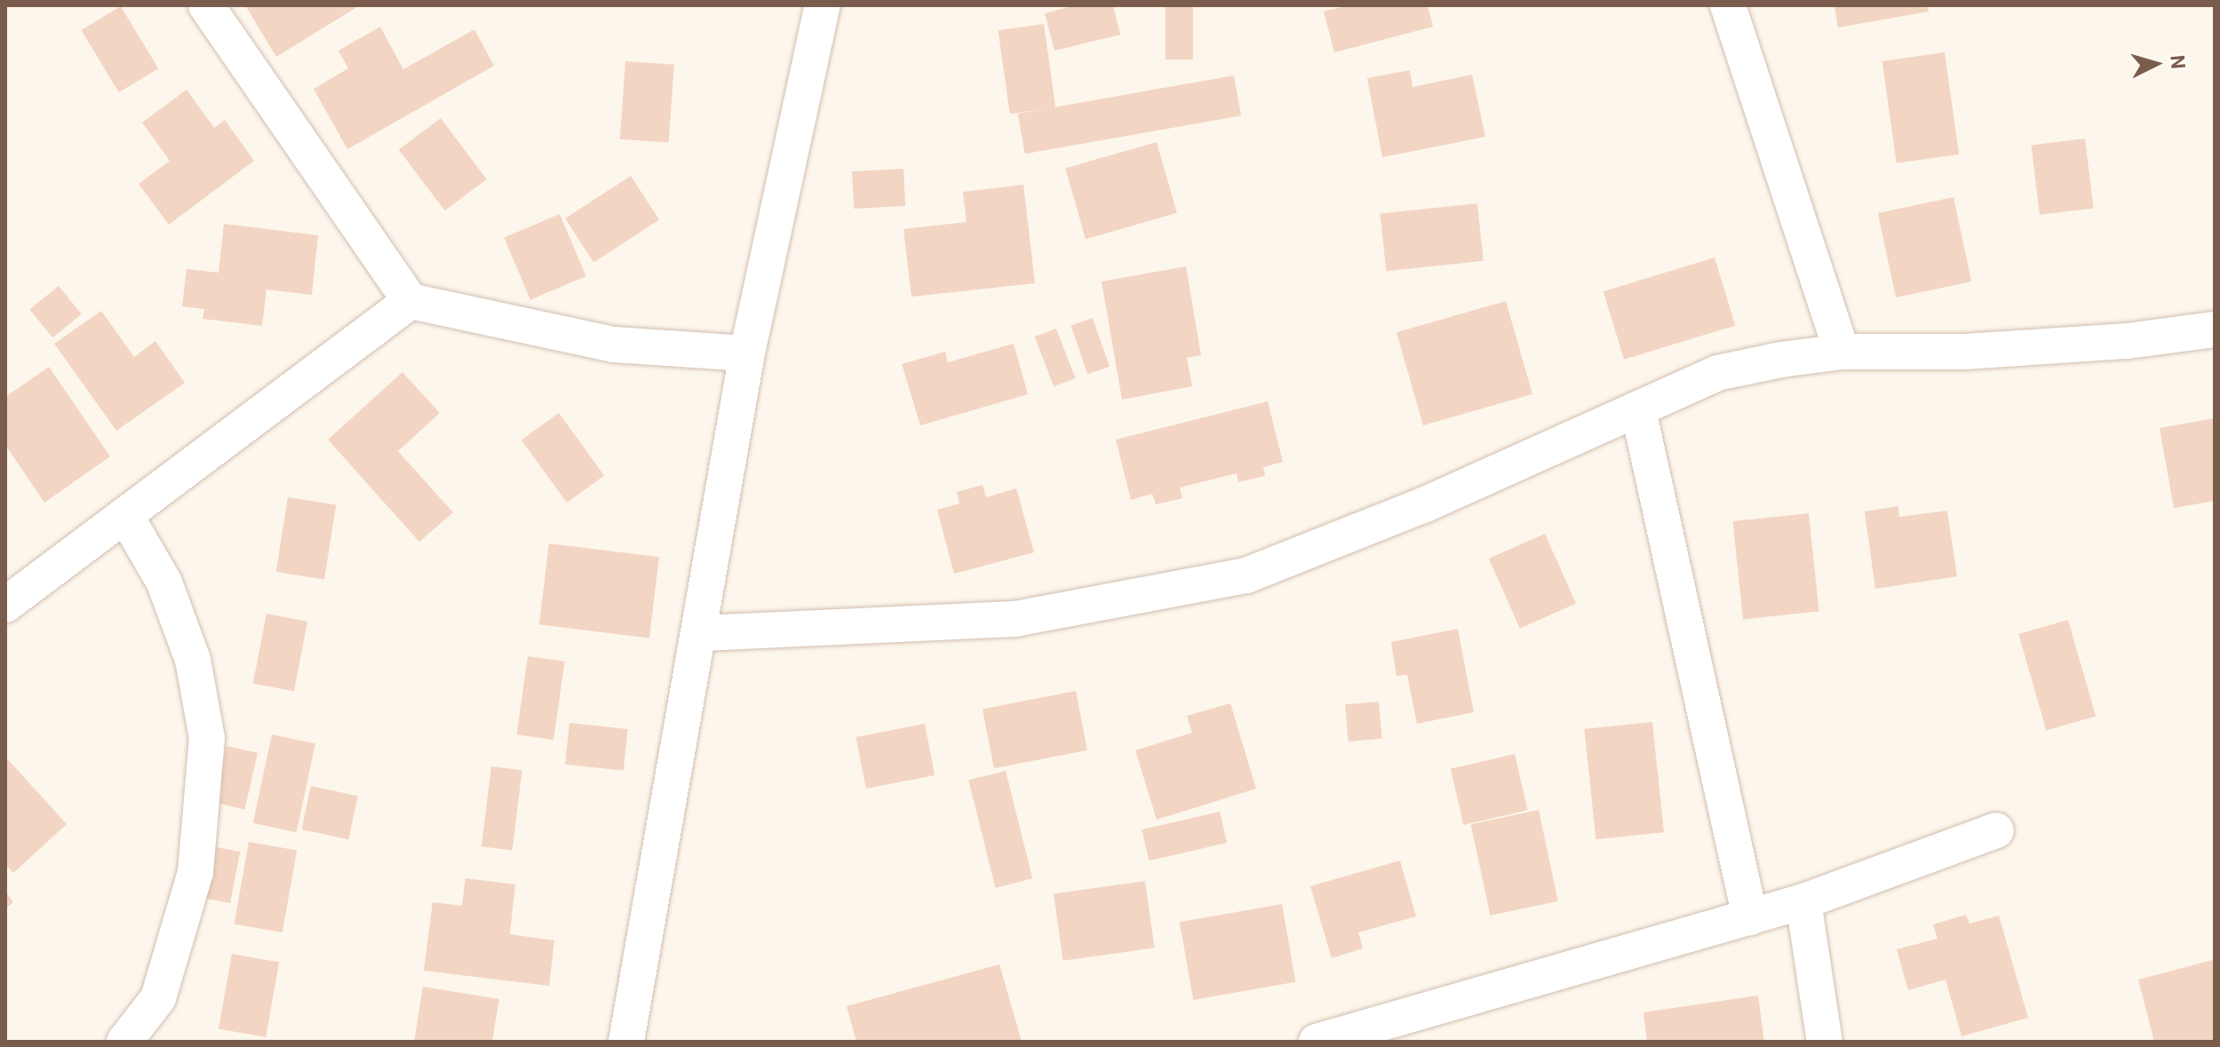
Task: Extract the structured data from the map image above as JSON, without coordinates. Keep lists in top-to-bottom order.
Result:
{
  "north": "right"
}
